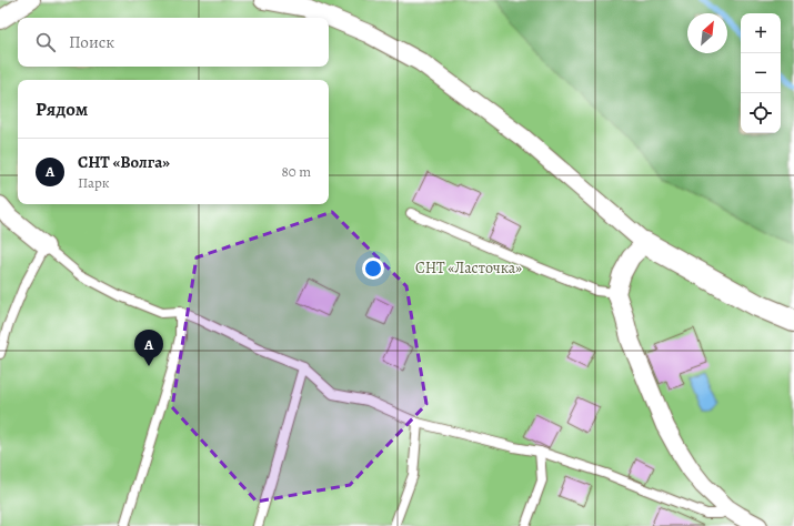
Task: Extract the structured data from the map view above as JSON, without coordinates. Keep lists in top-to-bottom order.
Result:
{
  "parks": ["СНТ «Ласточка»"],
  "north": "top right",
  "page": {
    "map_buttons": ["+", "−"],
    "search": "Поиск",
    "heading": "Рядом",
    "list": [
      {
        "mark": "A",
        "name": "СНТ «Волга»",
        "note": "Парк",
        "value": "80 m"
      }
    ],
    "pins": "A"
  }
}
